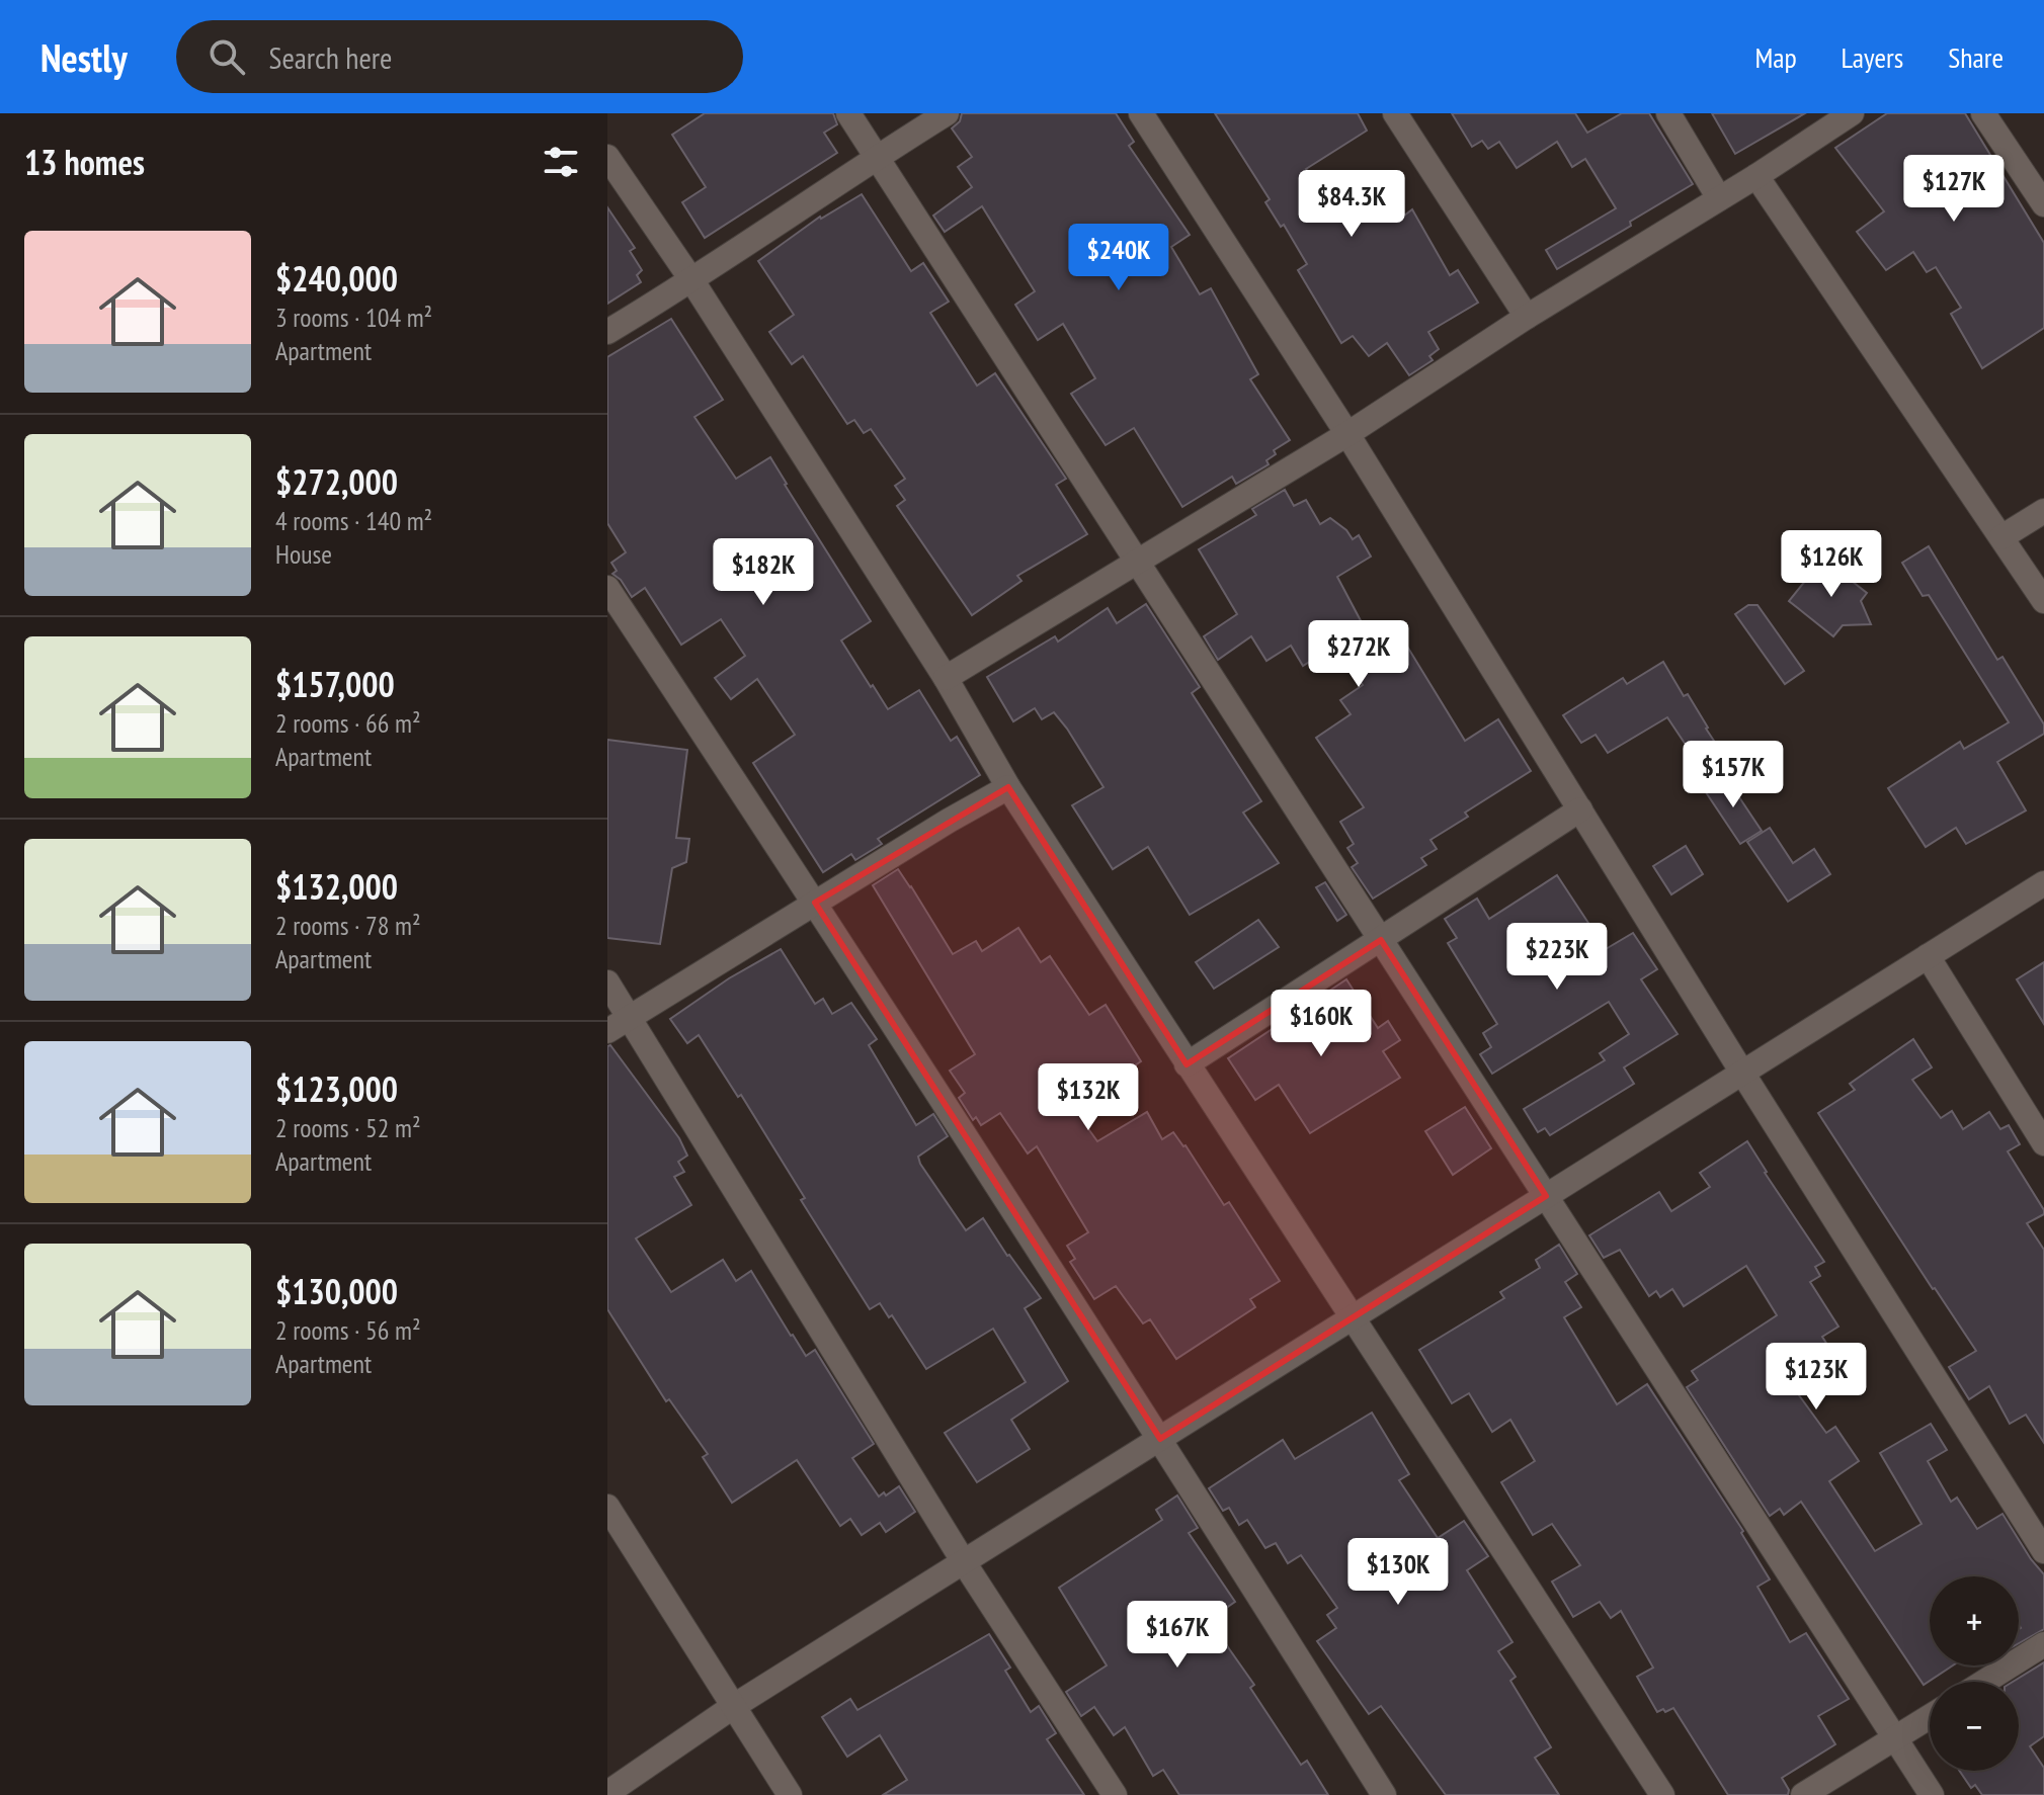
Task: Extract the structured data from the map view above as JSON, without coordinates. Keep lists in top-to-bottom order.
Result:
{
  "page": {
    "header": "Nestly",
    "search": "Search here",
    "nav": ["Map", "Layers", "Share"],
    "heading": "13 homes",
    "price": [
      "$127K",
      "$84.3K",
      "$240K",
      "$126K",
      "$182K",
      "$272K",
      "$157K",
      "$223K",
      "$160K",
      "$132K",
      "$123K",
      "$130K",
      "$167K"
    ],
    "list": [
      {
        "name": "$240,000",
        "note": "3 rooms · 104 m² · Apartment"
      },
      {
        "name": "$272,000",
        "note": "4 rooms · 140 m² · House"
      },
      {
        "name": "$157,000",
        "note": "2 rooms · 66 m² · Apartment"
      },
      {
        "name": "$132,000",
        "note": "2 rooms · 78 m² · Apartment"
      },
      {
        "name": "$123,000",
        "note": "2 rooms · 52 m² · Apartment"
      },
      {
        "name": "$130,000",
        "note": "2 rooms · 56 m² · Apartment"
      }
    ],
    "map_buttons": ["+", "−"]
  }
}
